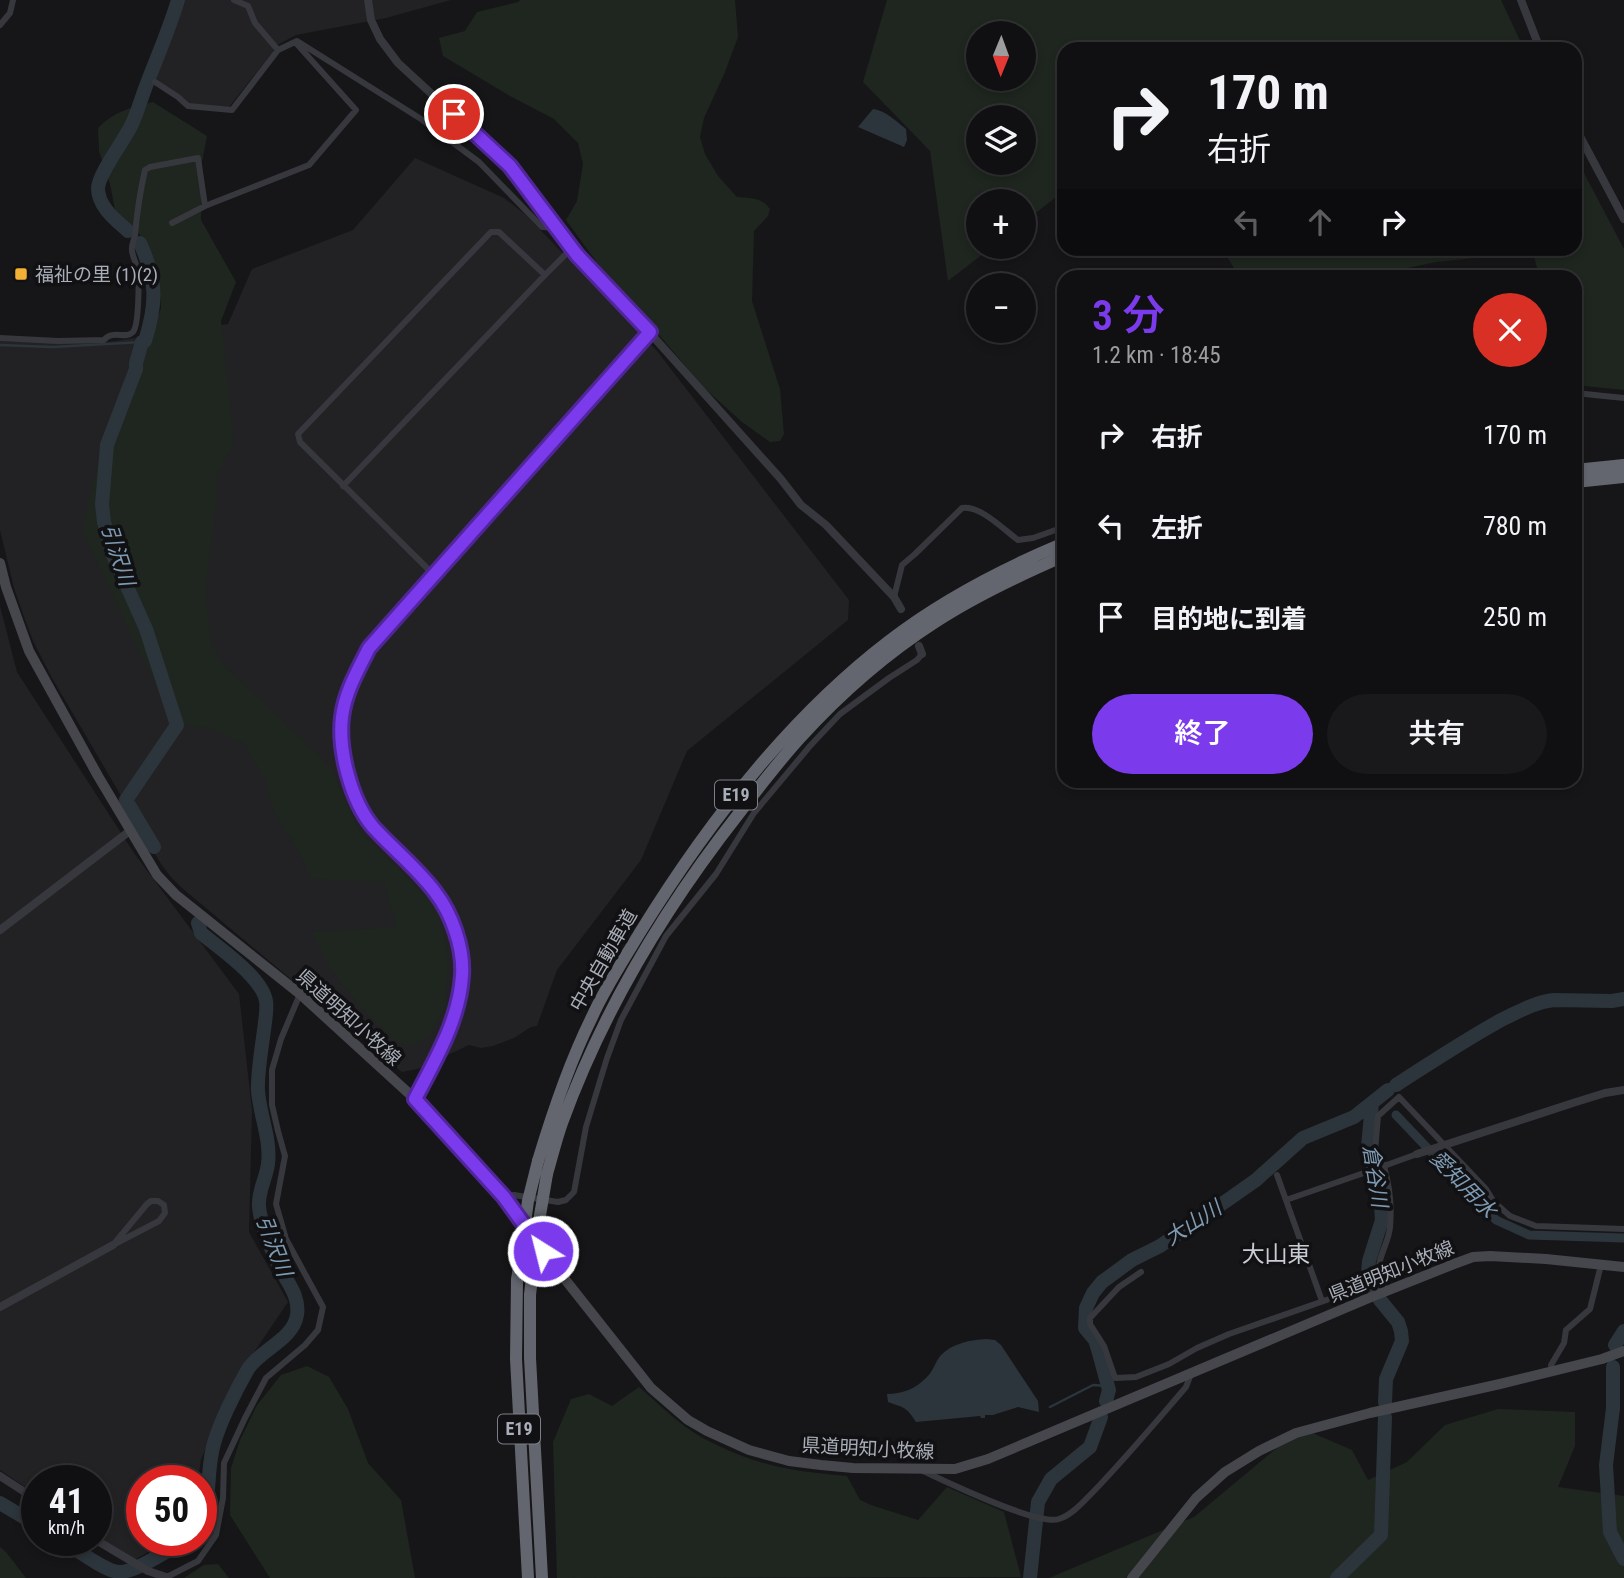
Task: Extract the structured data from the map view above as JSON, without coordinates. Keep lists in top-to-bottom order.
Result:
{
  "streets": {
    "highway": ["E19", "中央自動車道"],
    "main road": ["県道明知小牧線"]
  },
  "districts": ["大山東"],
  "water": [
    "引沢川",
    "倉谷川",
    "愛知用水",
    "大山川"
  ],
  "places": {
    "transit": ["福祉の里 (1)(2)"]
  },
  "north": "bottom",
  "page": {
    "map_buttons": ["+", "−"],
    "turn": ["170 m", "右折"],
    "heading": ["3 分", "1.2 km · 18:45"],
    "list": [
      {
        "name": "右折",
        "value": "170 m"
      },
      {
        "name": "左折",
        "value": "780 m"
      },
      {
        "name": "目的地に到着",
        "value": "250 m"
      }
    ],
    "buttons": ["終了", "共有"],
    "speed": "41 km/h",
    "limit": "50"
  }
}
